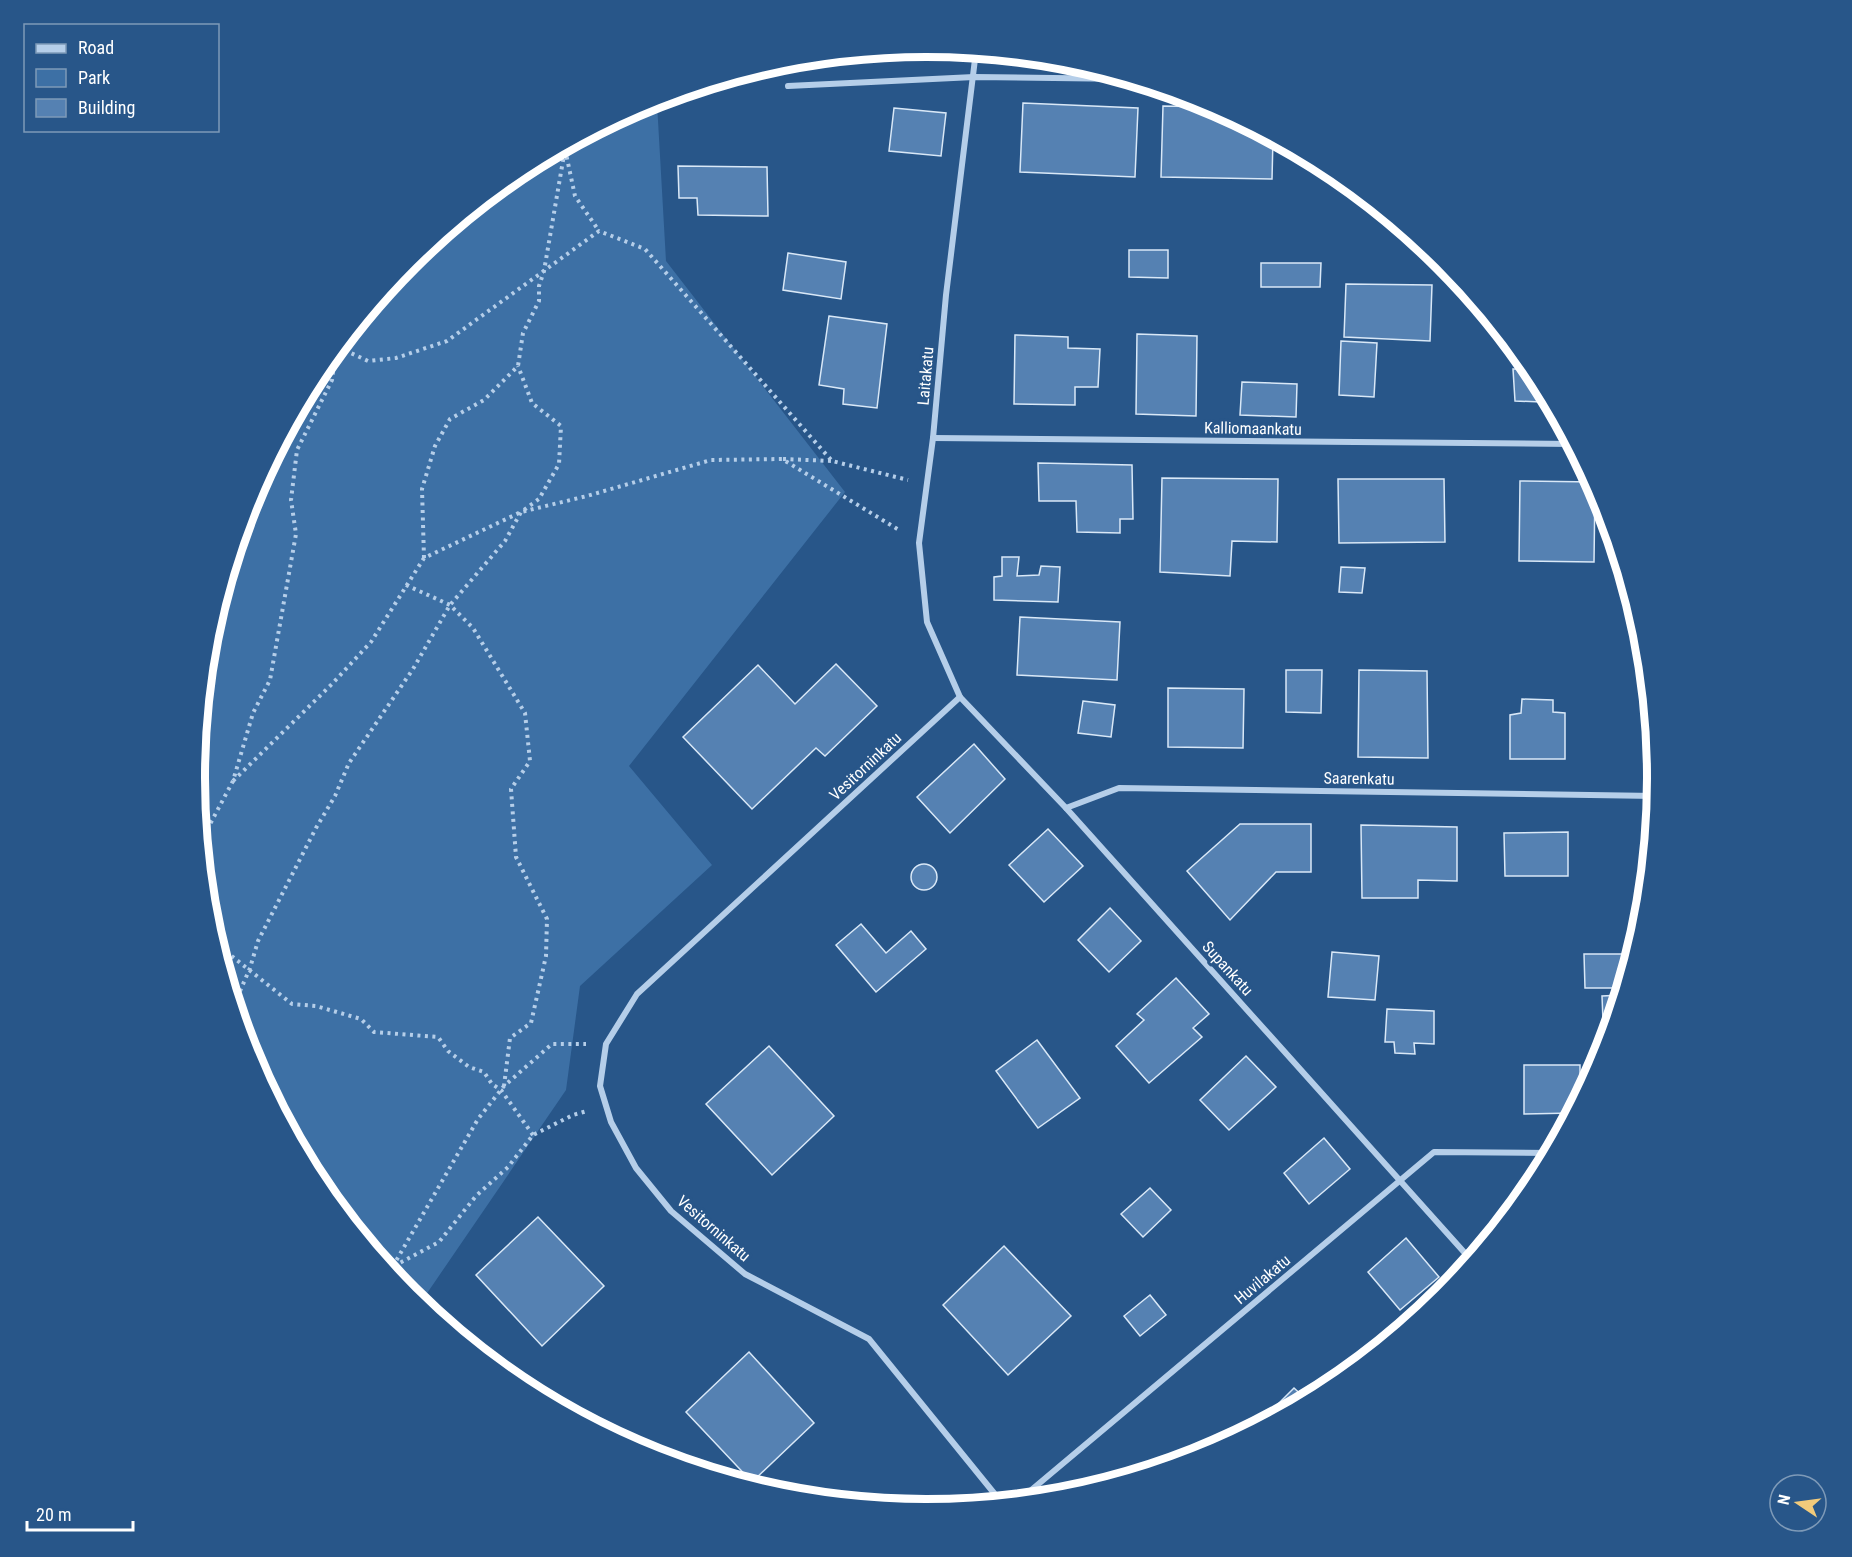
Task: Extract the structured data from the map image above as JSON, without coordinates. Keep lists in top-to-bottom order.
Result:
{
  "streets": {
    "street": [
      "Laitakatu",
      "Kalliomaankatu",
      "Vesitorninkatu",
      "Saarenkatu",
      "Supankatu",
      "Huvilakatu"
    ]
  },
  "crossings": [
    ["Laitakatu", "Kalliomaankatu"],
    ["Laitakatu", "Vesitorninkatu"],
    ["Laitakatu", "Supankatu"],
    ["Vesitorninkatu", "Supankatu"],
    ["Saarenkatu", "Supankatu"],
    ["Supankatu", "Huvilakatu"]
  ],
  "legend": ["Road", "Park", "Building"],
  "scale_bar": "20 m",
  "north": "left"
}
